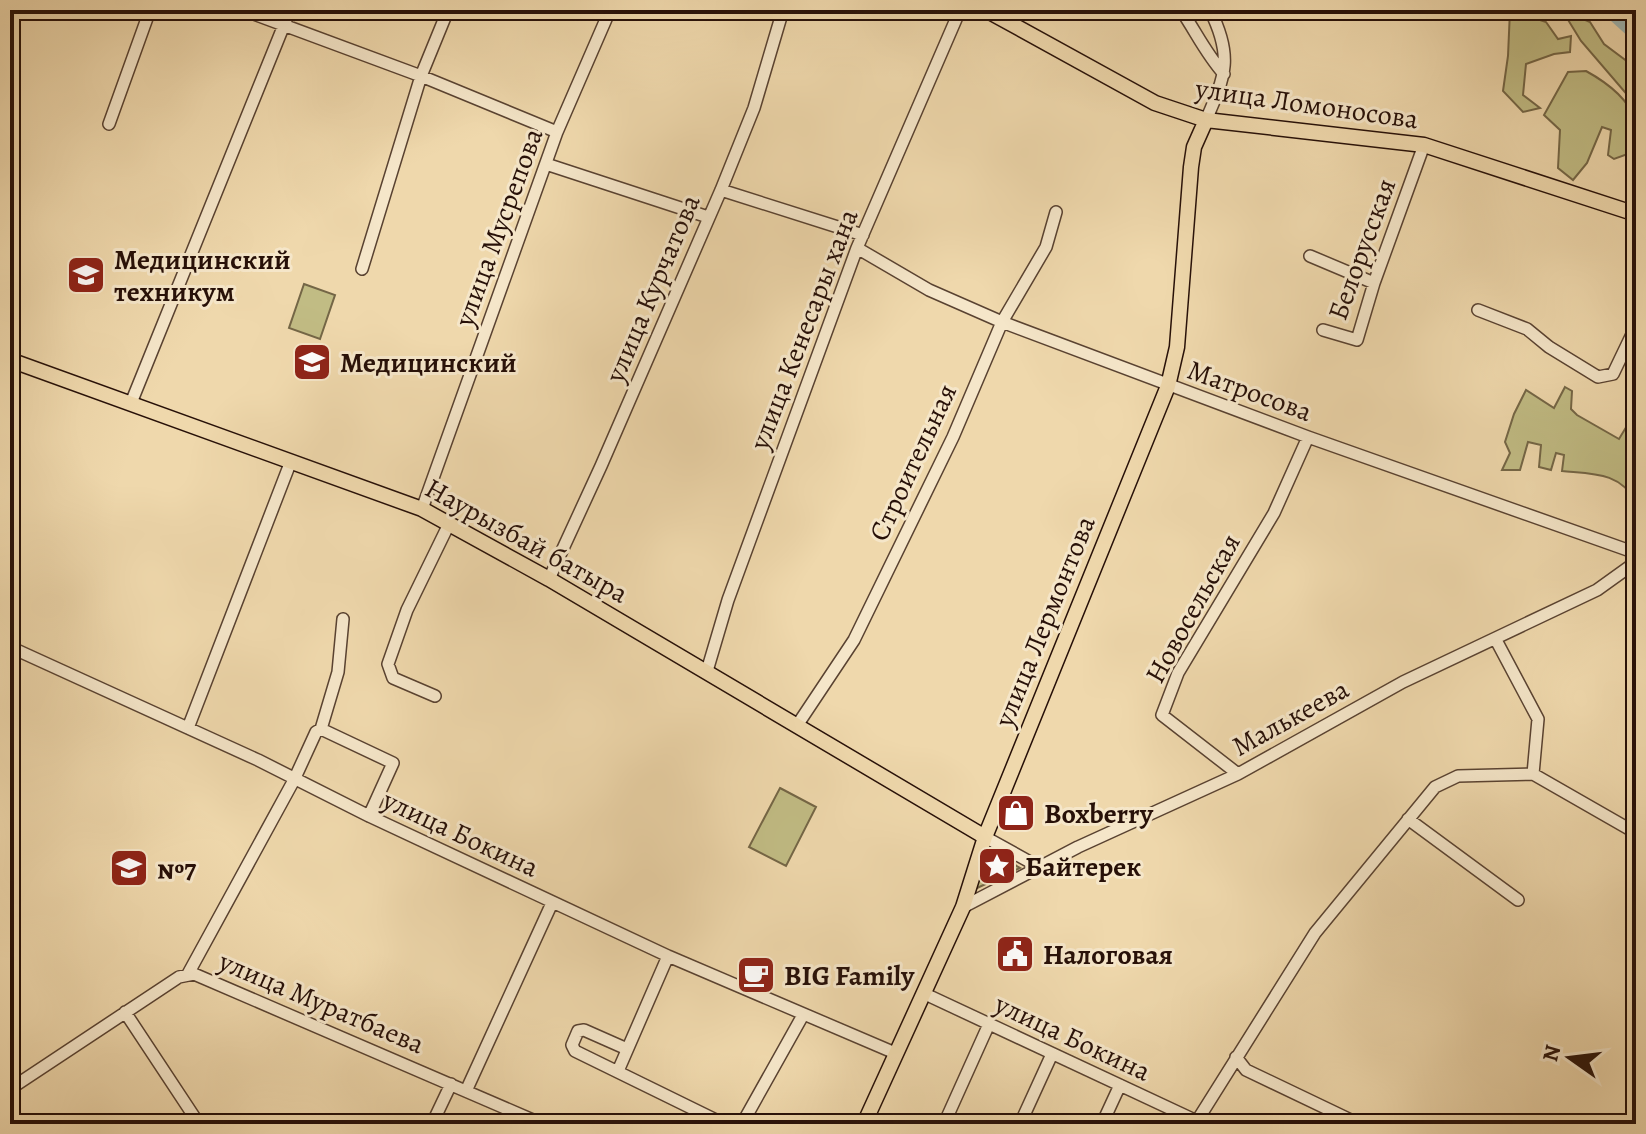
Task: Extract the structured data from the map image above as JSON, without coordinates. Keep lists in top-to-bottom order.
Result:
{
  "streets": {
    "main road": ["улица Ломоносова", "Наурызбай батыра", "улица Лермонтова"],
    "street": [
      "улица Мусрепова",
      "Белорусская",
      "улица Курчатова",
      "улица Кенесары хана",
      "Матросова",
      "Строительная",
      "Новосельская",
      "Малькеева",
      "улица Бокина",
      "улица Муратбаева"
    ]
  },
  "crossings": [
    ["улица Ломоносова", "Белорусская"],
    ["улица Ломоносова", "улица Лермонтова"],
    ["улица Мусрепова", "Наурызбай батыра"],
    ["улица Курчатова", "Наурызбай батыра"],
    ["улица Кенесары хана", "Матросова"],
    ["улица Кенесары хана", "Наурызбай батыра"],
    ["Матросова", "Строительная"],
    ["Матросова", "Новосельская"],
    ["Матросова", "улица Лермонтова"],
    ["Строительная", "Наурызбай батыра"],
    ["Наурызбай батыра", "улица Лермонтова"],
    ["Новосельская", "Малькеева"],
    ["улица Лермонтова", "Малькеева"],
    ["улица Лермонтова", "улица Бокина"]
  ],
  "places": {
    "school or university": ["Медицинский техникум", "Медицинский", "№7"],
    "shop": ["Boxberry"],
    "place": ["Байтерек"],
    "public building": ["Налоговая"],
    "cafe": ["BIG Family"]
  },
  "north": "left"
}
